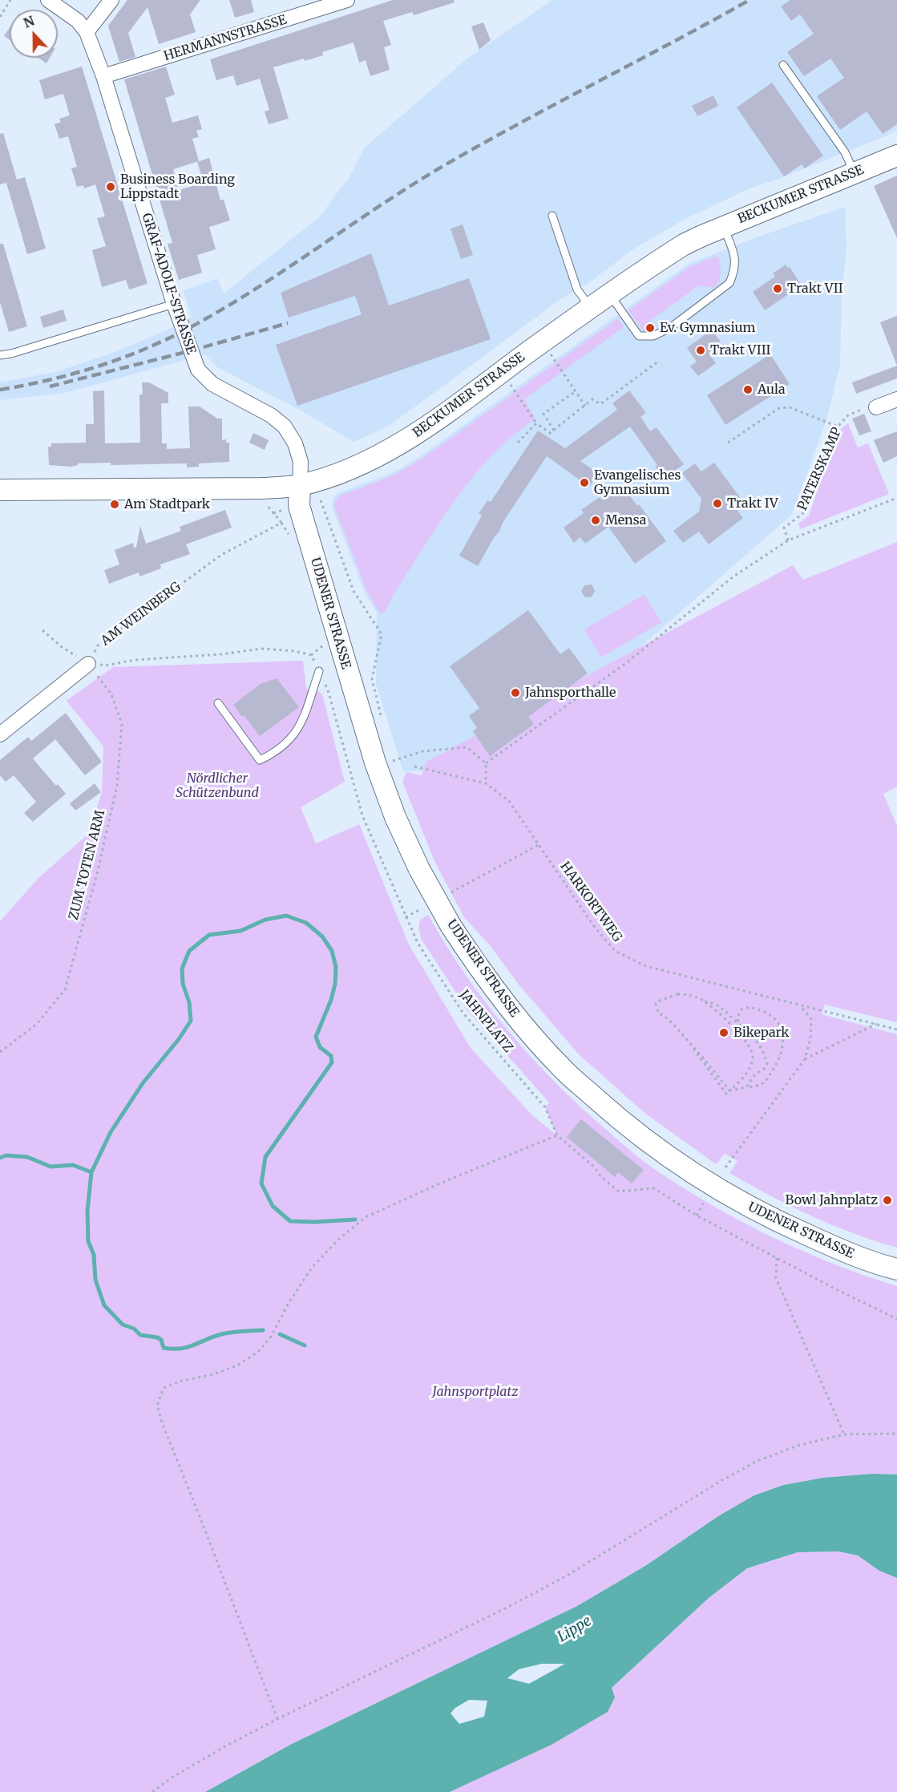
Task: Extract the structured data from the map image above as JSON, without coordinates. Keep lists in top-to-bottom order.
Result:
{
  "streets": {
    "main road": ["BECKUMER STRASSE", "UDENER STRASSE"],
    "street": ["HERMANNSTRASSE", "GRAF-ADOLF-STRASSE"],
    "path": [
      "PATERSKAMP",
      "AM WEINBERG",
      "ZUM TOTEN ARM",
      "HARKORTWEG",
      "JAHNPLATZ"
    ]
  },
  "crossings": [
    ["HERMANNSTRASSE", "GRAF-ADOLF-STRASSE"],
    ["BECKUMER STRASSE", "GRAF-ADOLF-STRASSE"],
    ["BECKUMER STRASSE", "UDENER STRASSE"],
    ["GRAF-ADOLF-STRASSE", "UDENER STRASSE"],
    ["AM WEINBERG", "ZUM TOTEN ARM"]
  ],
  "water": ["Lippe"],
  "parks": ["Nördlicher Schützenbund", "Jahnsportplatz"],
  "places": [
    "Business Boarding Lippstadt",
    "Trakt VII",
    "Ev. Gymnasium",
    "Trakt VIII",
    "Aula",
    "Evangelisches Gymnasium",
    "Trakt IV",
    "Am Stadtpark",
    "Mensa",
    "Jahnsporthalle",
    "Bikepark",
    "Bowl Jahnplatz"
  ],
  "north": "top"
}
